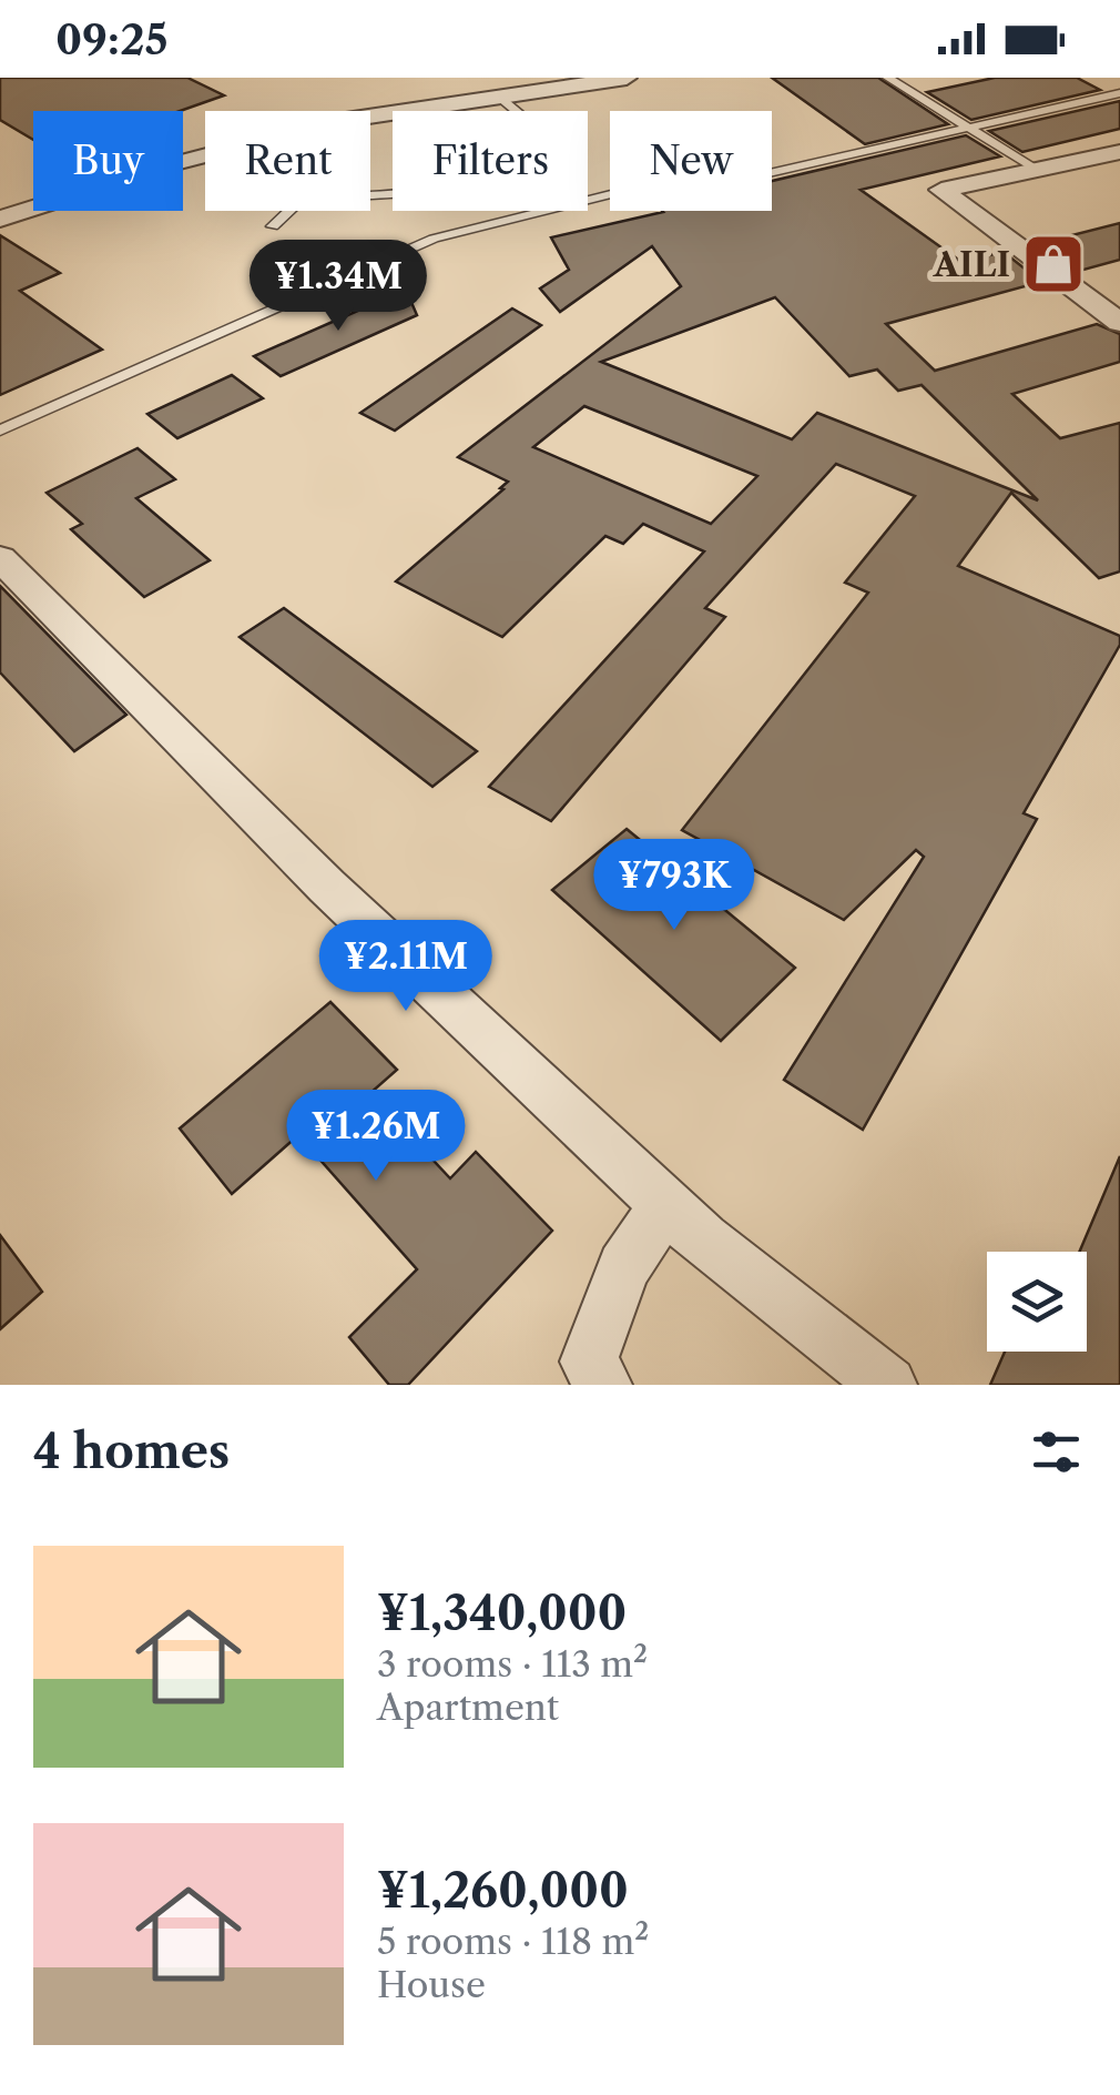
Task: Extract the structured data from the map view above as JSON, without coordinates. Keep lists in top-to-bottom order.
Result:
{
  "places": {
    "shop": ["AILI"]
  },
  "page": {
    "status": "09:25",
    "chip": [
      "Buy",
      "Rent",
      "Filters",
      "New"
    ],
    "price": [
      "¥1.34M",
      "¥793K",
      "¥2.11M",
      "¥1.26M"
    ],
    "heading": "4 homes",
    "list": [
      {
        "name": "¥1,340,000",
        "note": "3 rooms · 113 m² · Apartment"
      },
      {
        "name": "¥1,260,000",
        "note": "5 rooms · 118 m² · House"
      }
    ]
  }
}
